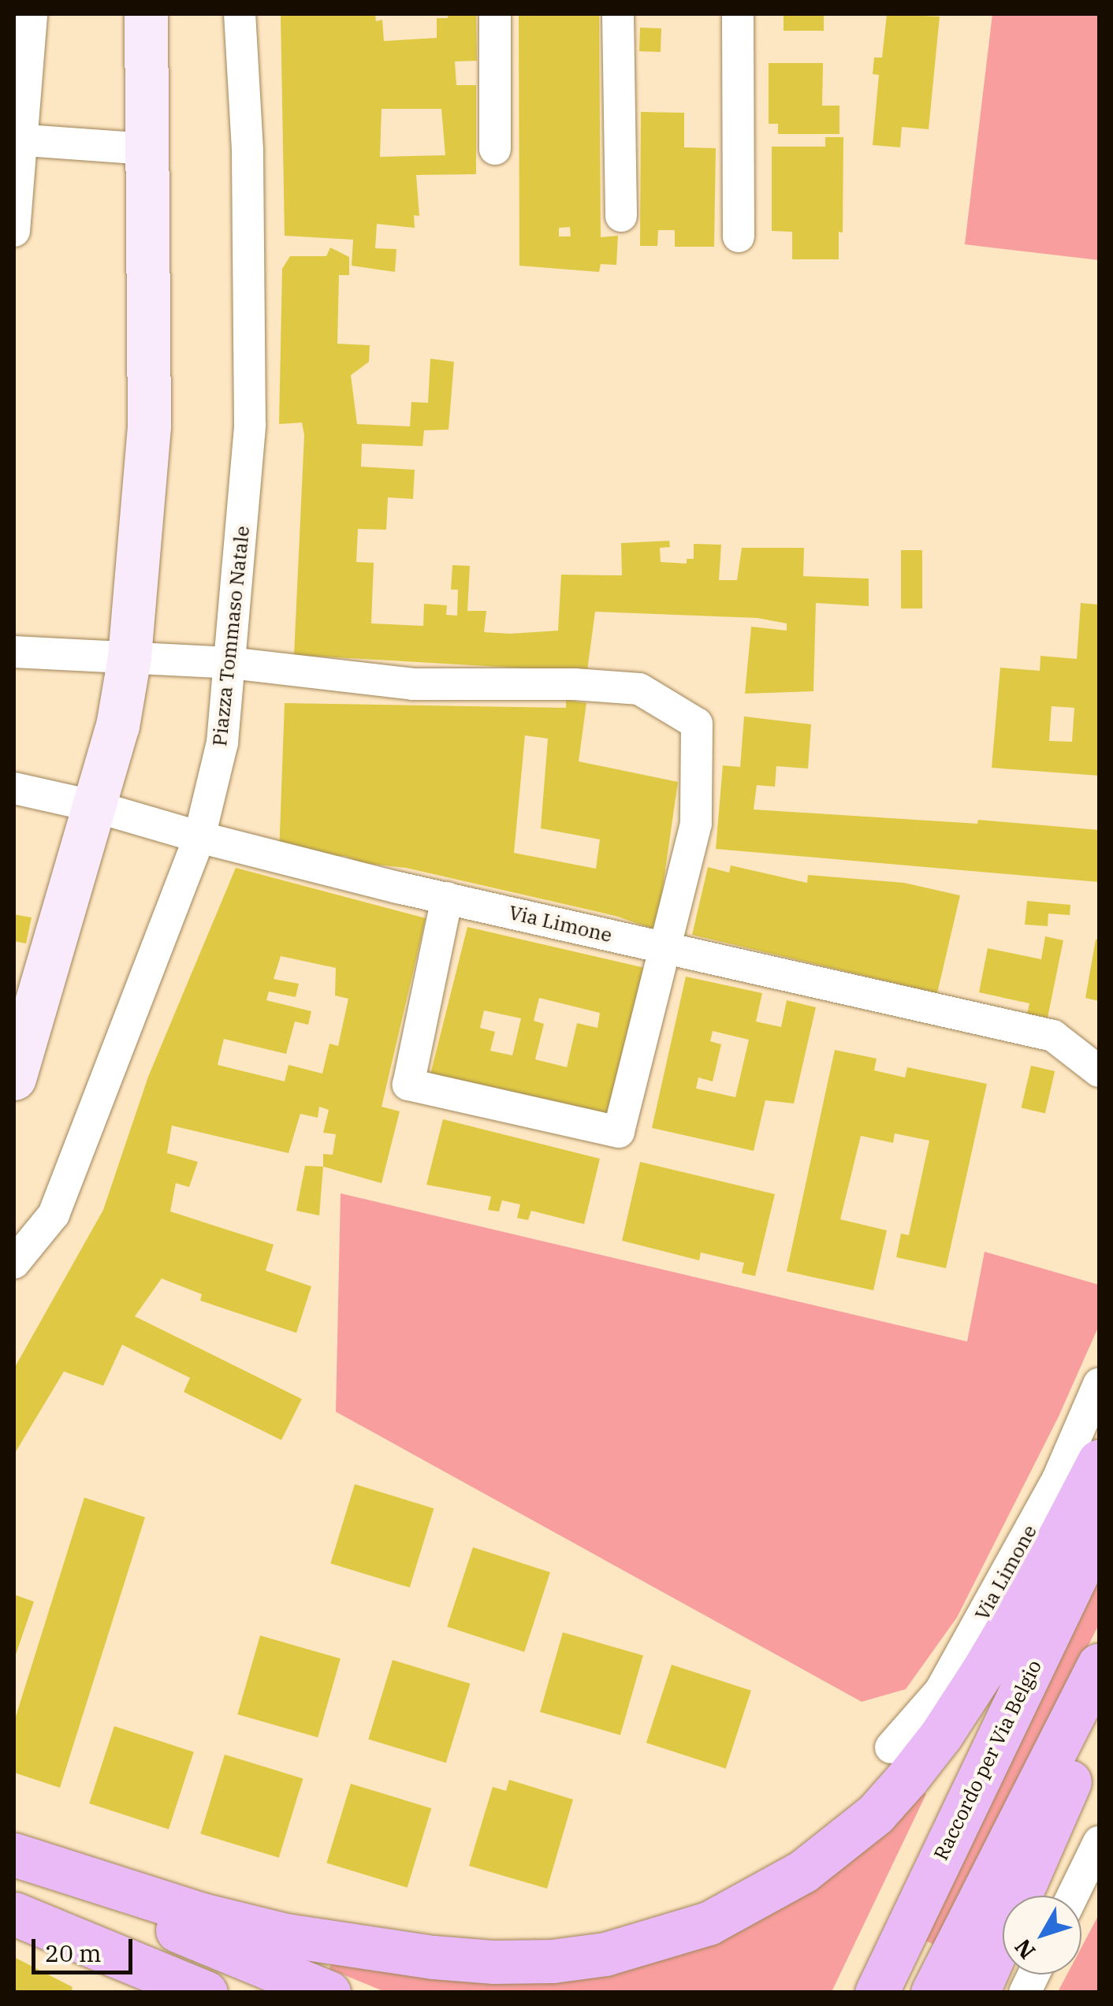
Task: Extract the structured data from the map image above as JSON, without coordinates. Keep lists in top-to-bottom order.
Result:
{
  "streets": {
    "highway": ["Raccordo per Via Belgio"],
    "street": ["Piazza Tommaso Natale", "Via Limone"]
  },
  "crossings": [
    ["Piazza Tommaso Natale", "Via Limone"]
  ],
  "scale_bar": "20 m",
  "north": "bottom left"
}
